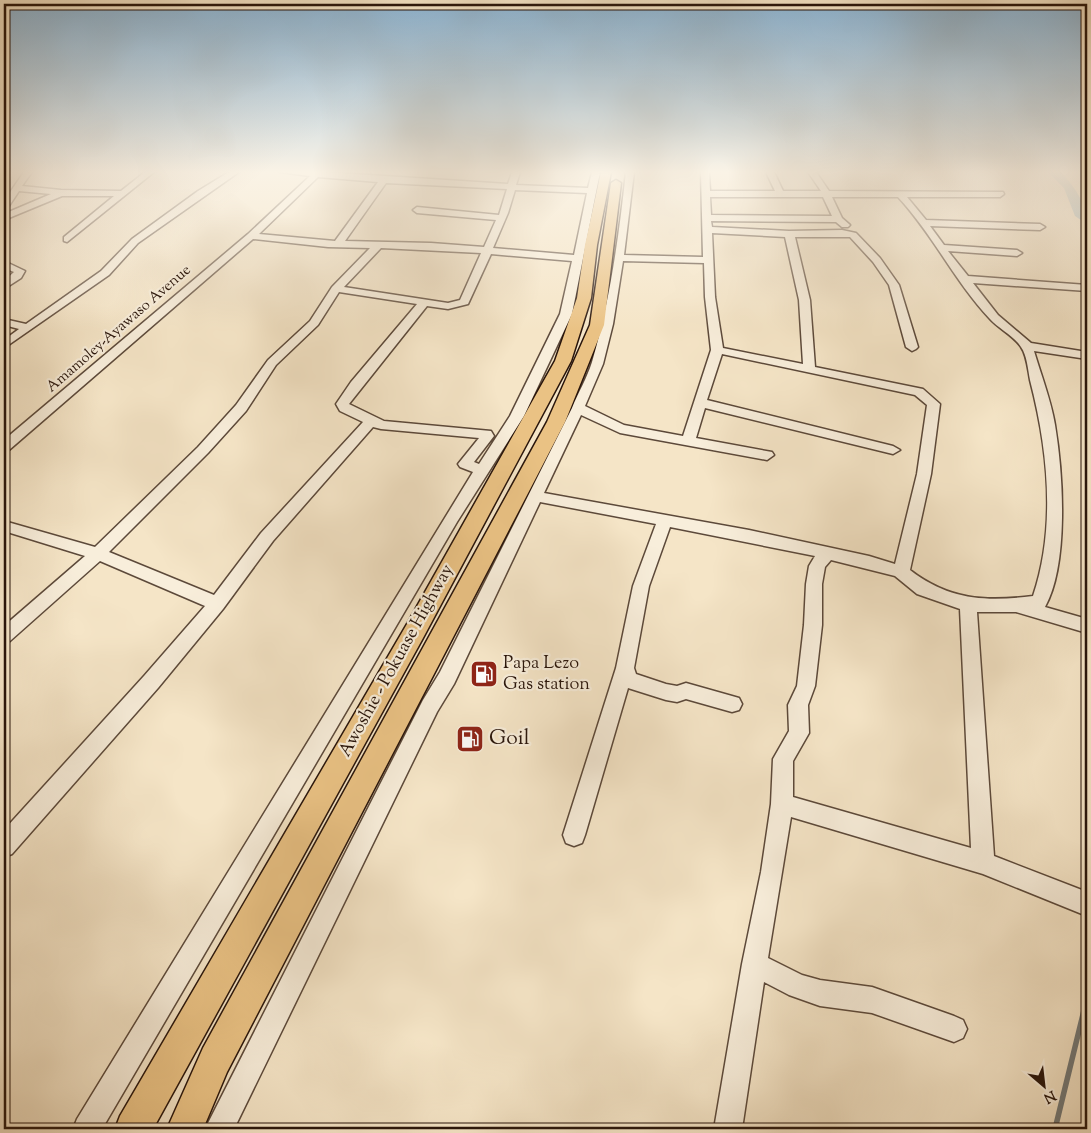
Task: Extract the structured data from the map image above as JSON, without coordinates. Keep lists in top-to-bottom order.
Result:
{
  "streets": {
    "main road": ["Awoshie - Pokuase Highway"],
    "street": ["Amamoley-Ayawaso Avenue"]
  },
  "places": {
    "fuel station": ["Papa Lezo Gas station", "Goil"]
  },
  "north": "bottom right"
}
